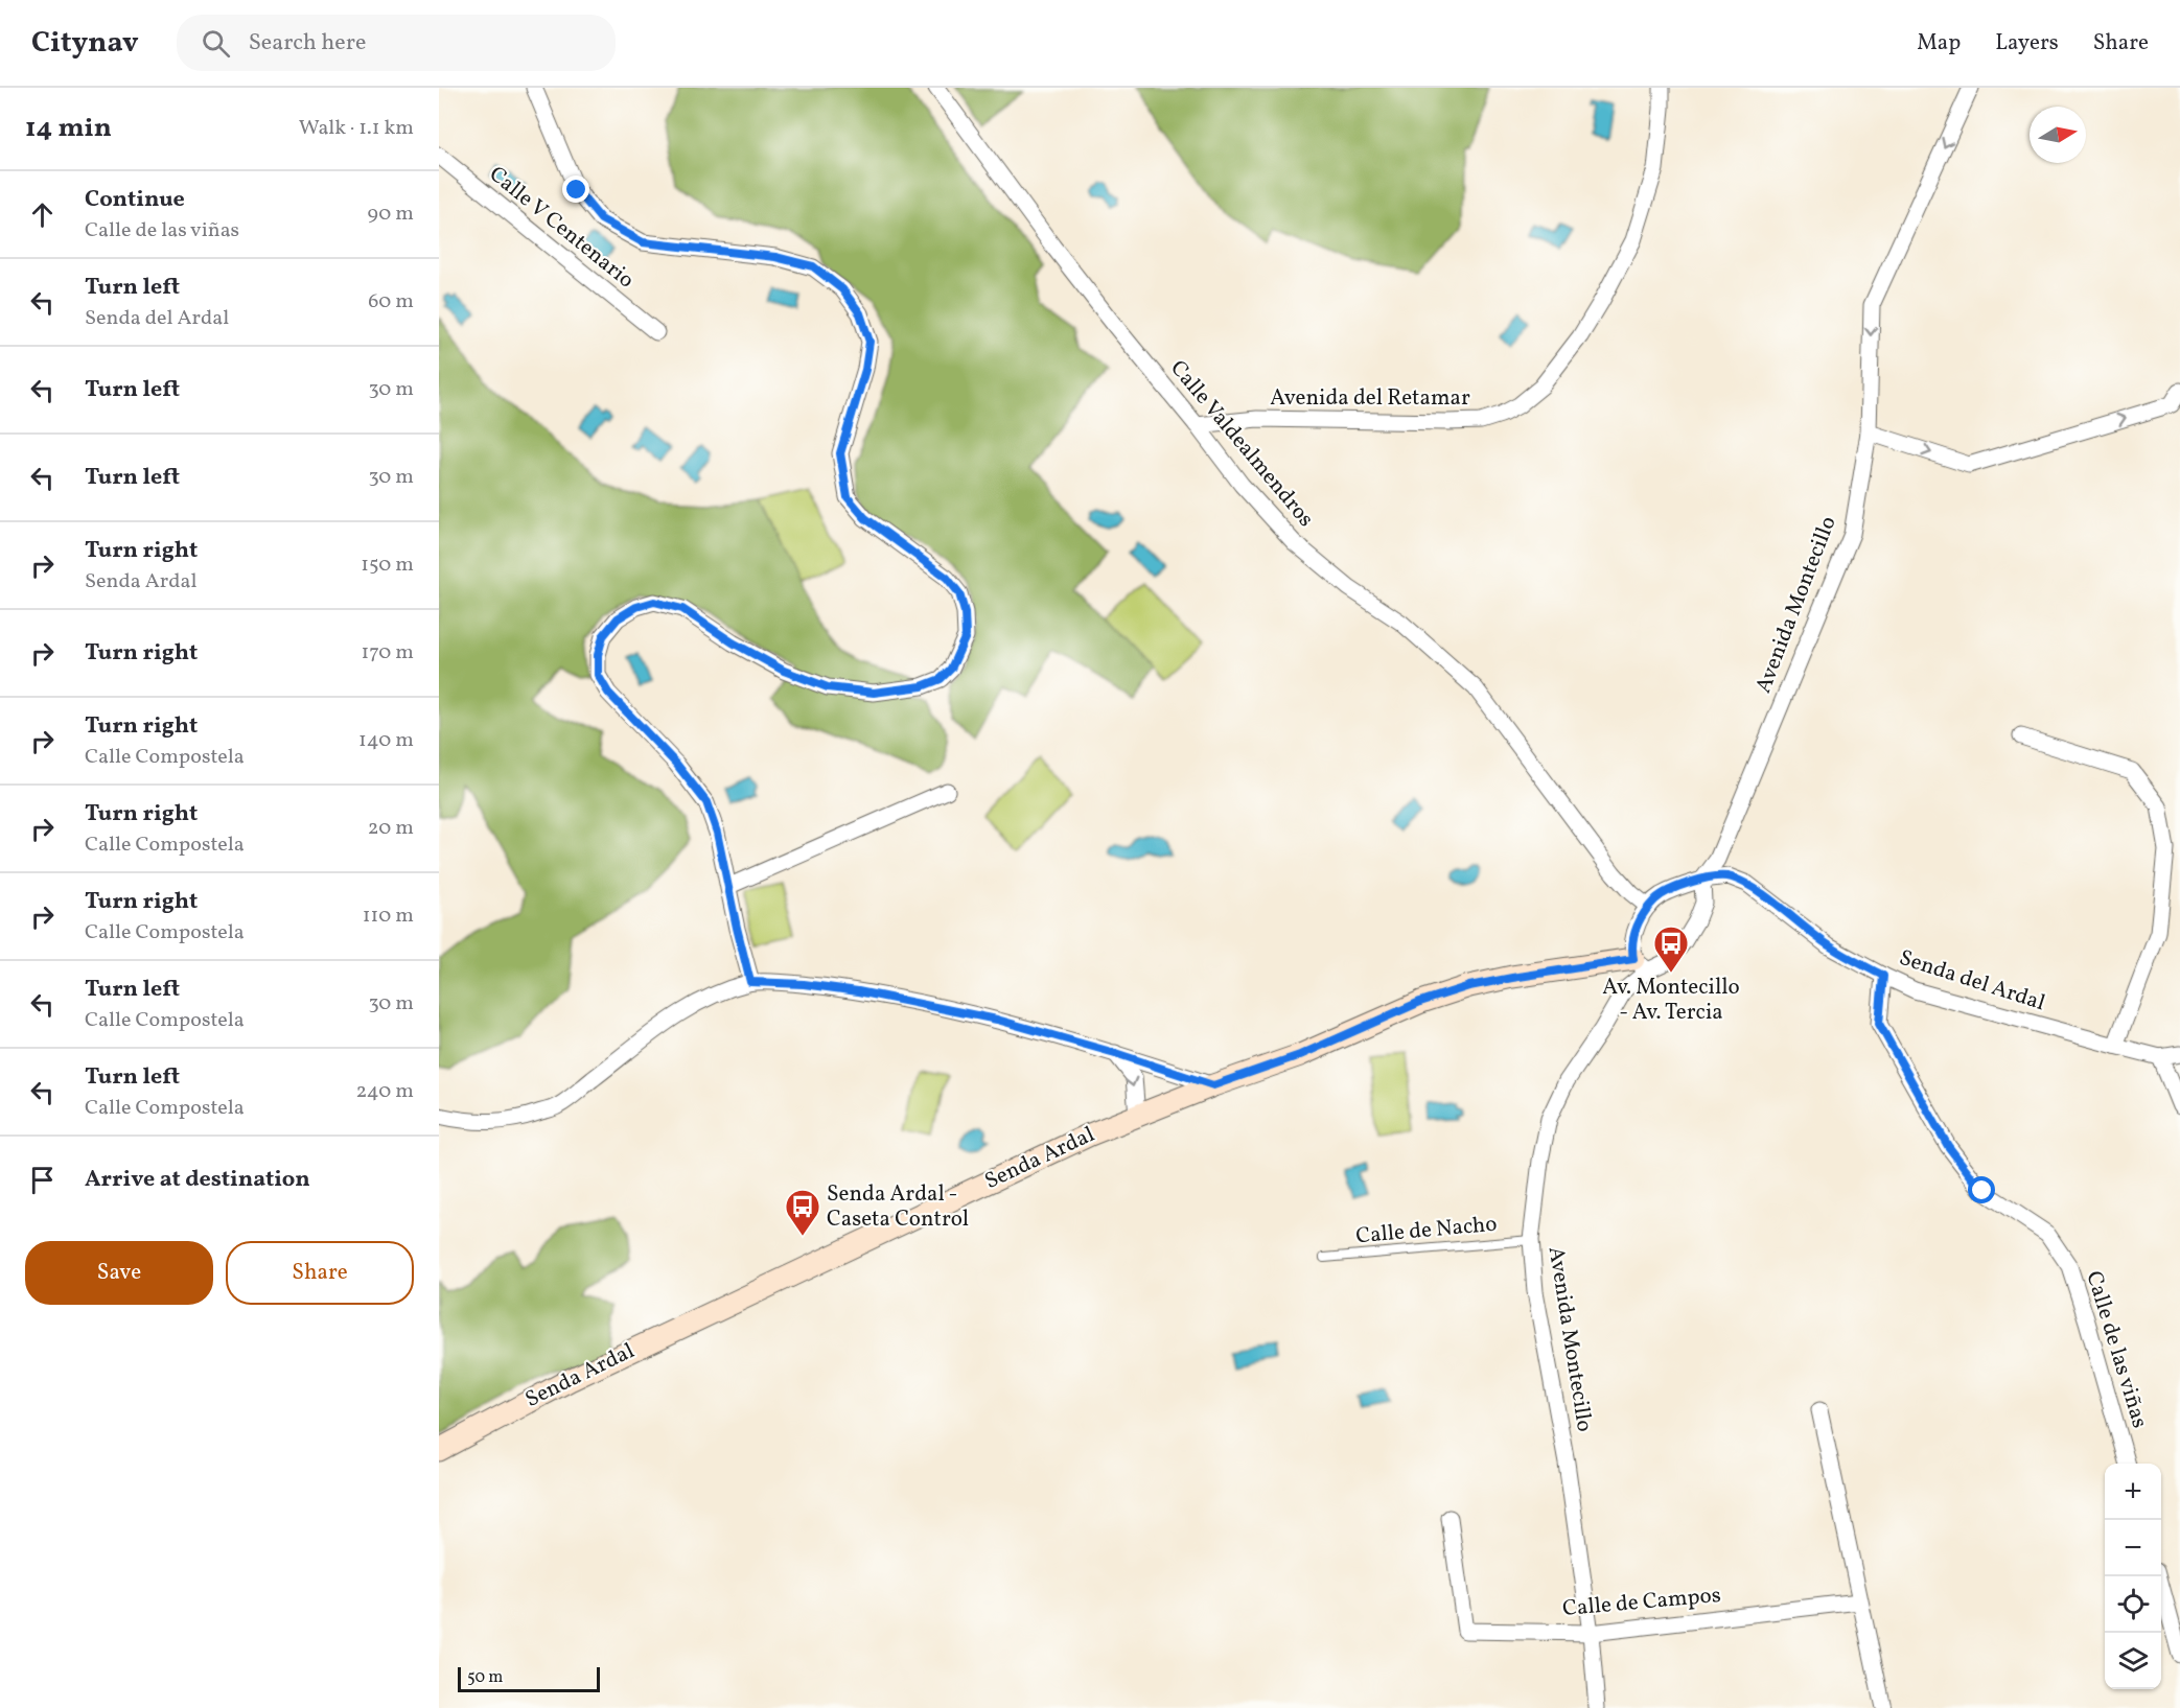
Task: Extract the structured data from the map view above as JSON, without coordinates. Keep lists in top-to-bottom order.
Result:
{
  "streets": {
    "main road": ["Senda Ardal"],
    "street": [
      "Calle V Centenario",
      "Avenida del Retamar",
      "Calle Valdealmendros",
      "Avenida Montecillo",
      "Senda del Ardal",
      "Calle de las viñas",
      "Calle de Campos"
    ],
    "lane": ["Calle de Nacho"]
  },
  "crossings": [
    ["Avenida del Retamar", "Calle Valdealmendros"],
    ["Calle Valdealmendros", "Senda del Ardal"],
    ["Avenida Montecillo", "Senda del Ardal"],
    ["Avenida Montecillo", "Senda Ardal"],
    ["Avenida Montecillo", "Calle de Nacho"],
    ["Avenida Montecillo", "Calle de Campos"],
    ["Senda del Ardal", "Calle de las viñas"]
  ],
  "places": {
    "bus stop": ["Av. Montecillo - Av. Tercia", "Senda Ardal - Caseta Control"]
  },
  "scale_bar": "50 m",
  "north": "right",
  "page": {
    "header": "Citynav",
    "search": "Search here",
    "nav": ["Map", "Layers", "Share"],
    "heading": ["14 min", "Walk · 1.1 km"],
    "list": [
      ["Continue", "Calle de las viñas", "90 m"],
      ["Turn left", "Senda del Ardal", "60 m"],
      ["Turn left", "30 m"],
      ["Turn left", "30 m"],
      ["Turn right", "Senda Ardal", "150 m"],
      ["Turn right", "170 m"],
      ["Turn right", "Calle Compostela", "140 m"],
      ["Turn right", "Calle Compostela", "20 m"],
      ["Turn right", "Calle Compostela", "110 m"],
      ["Turn left", "Calle Compostela", "30 m"],
      ["Turn left", "Calle Compostela", "240 m"],
      "Arrive at destination"
    ],
    "buttons": ["Save", "Share"],
    "map_buttons": ["+", "−"],
    "scale": "50 m"
  }
}
